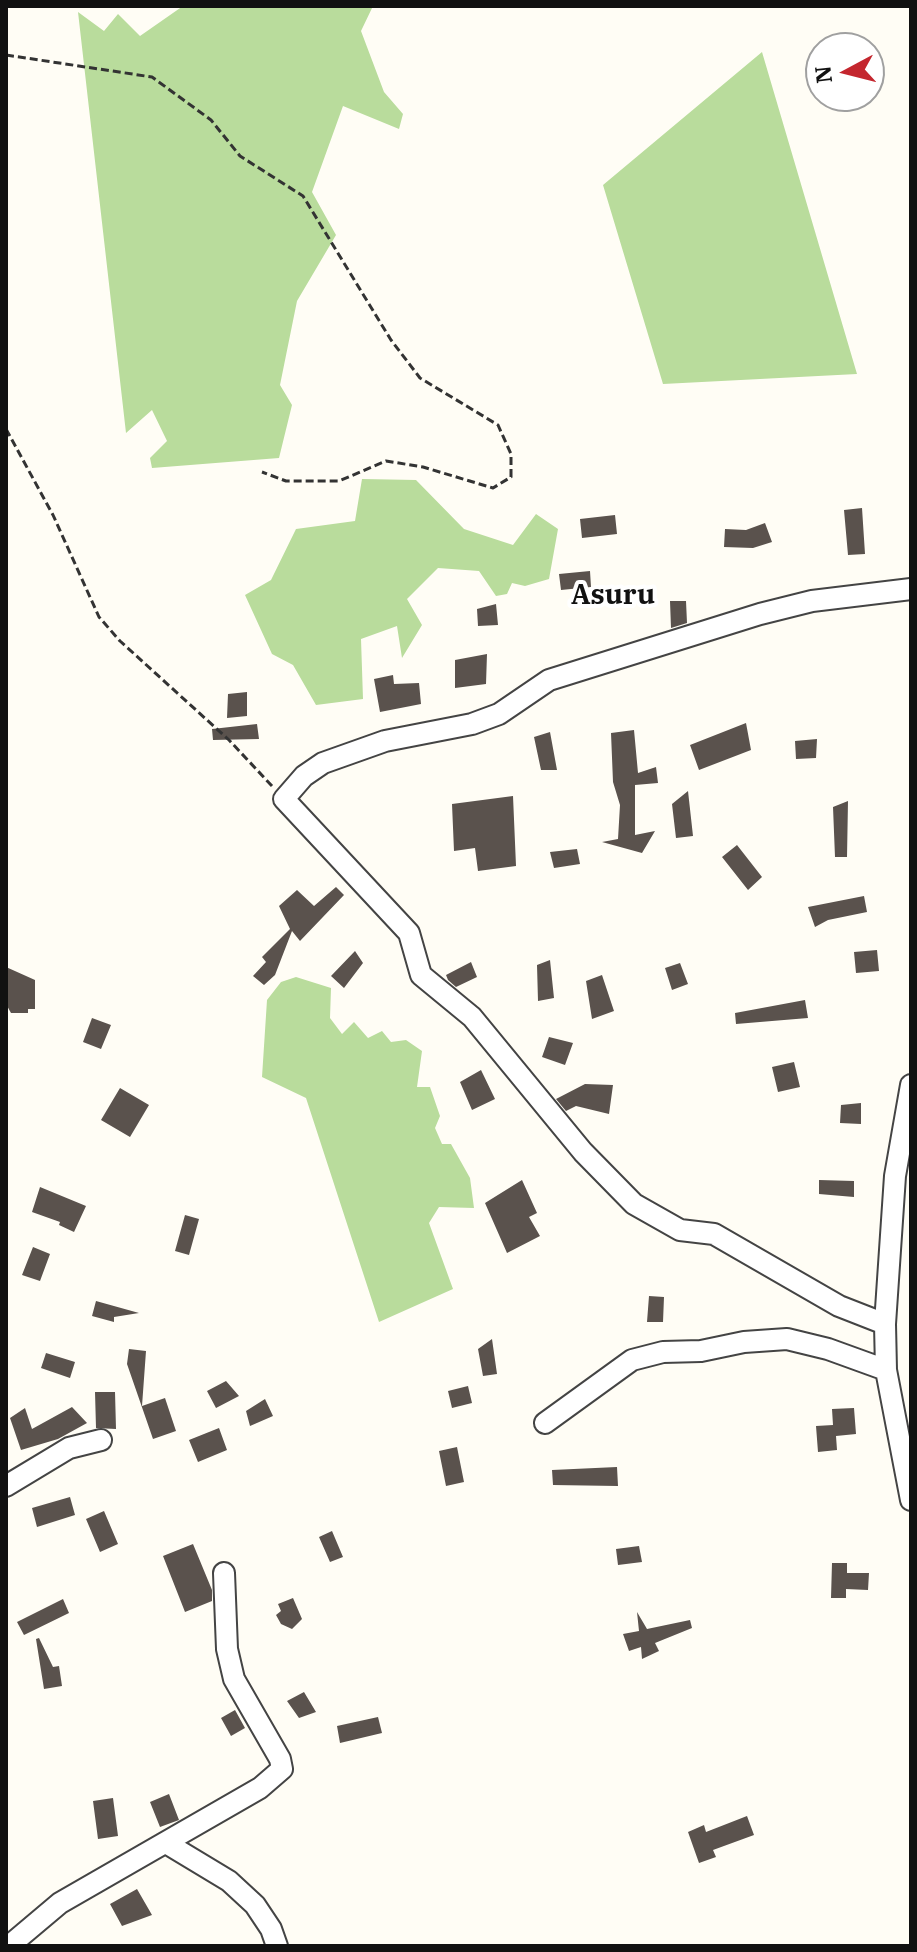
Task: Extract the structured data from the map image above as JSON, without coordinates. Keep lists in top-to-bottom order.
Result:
{
  "districts": ["Asuru"],
  "north": "left"
}
